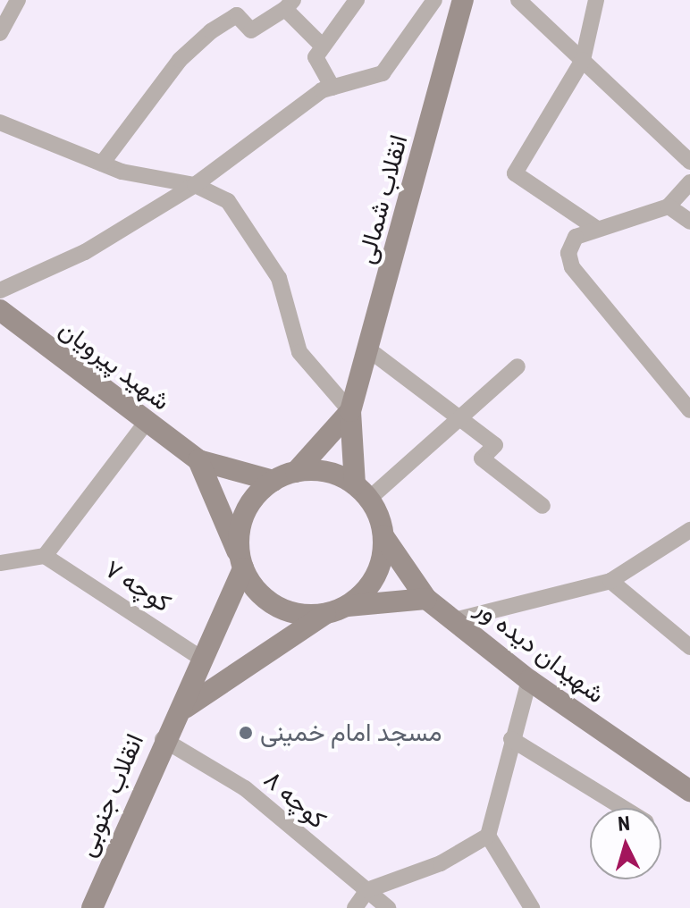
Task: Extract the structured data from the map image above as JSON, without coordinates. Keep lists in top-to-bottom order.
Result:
{
  "streets": {
    "main road": [
      "انقلاب شمالی",
      "شهید پیرویان",
      "شهیدان دیده ور",
      "انقلاب جنوبی"
    ],
    "street": ["کوچه ۷", "کوچه ۸"]
  },
  "crossings": [
    ["انقلاب جنوبی", "کوچه ۸"]
  ],
  "places": ["مسجد امام خمینی"],
  "north": "top"
}
